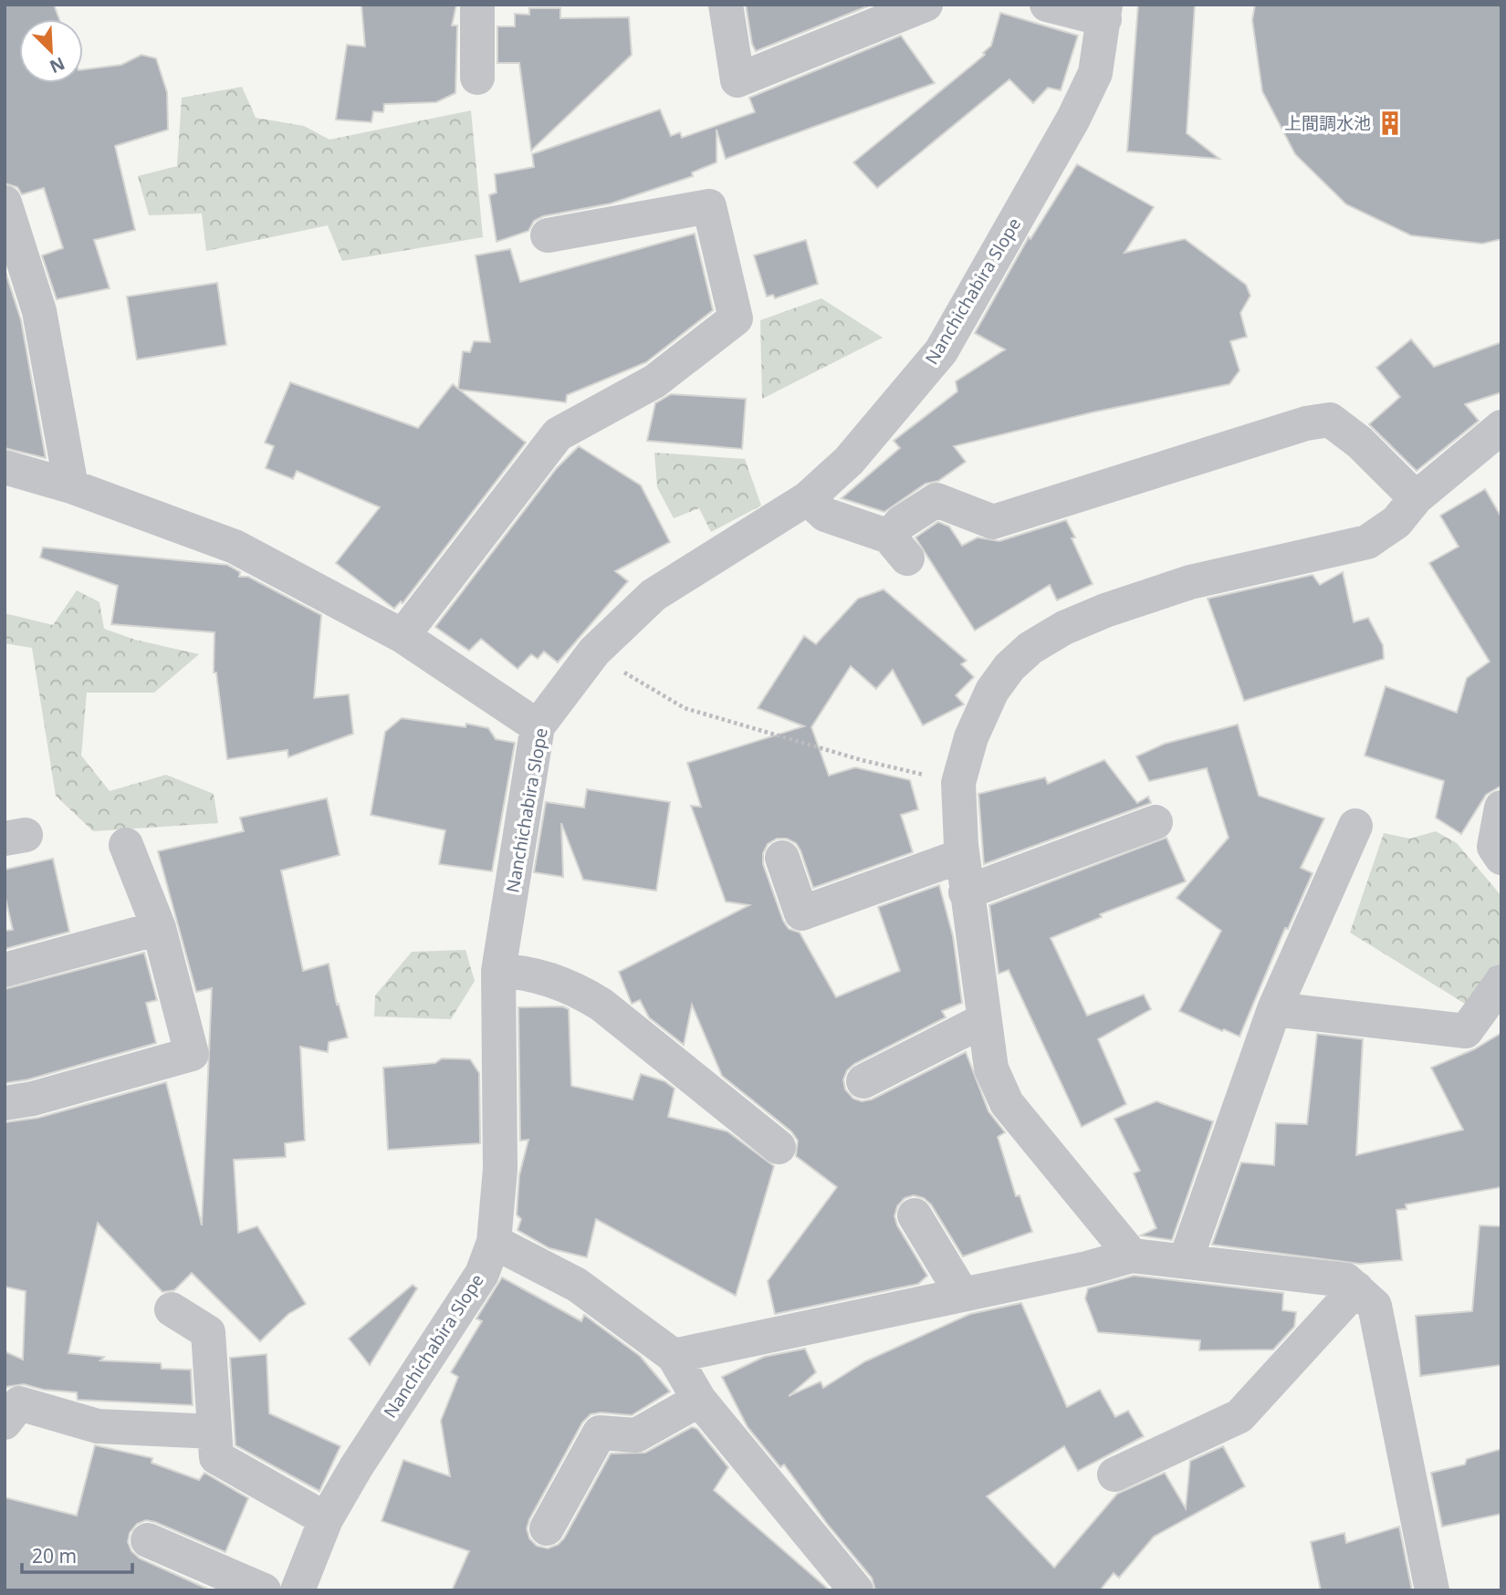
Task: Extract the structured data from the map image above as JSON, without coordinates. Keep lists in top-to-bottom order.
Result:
{
  "streets": {
    "street": ["Nanchichabira Slope"]
  },
  "places": {
    "building": ["上間調水池"]
  },
  "scale_bar": "20 m",
  "north": "bottom right"
}
